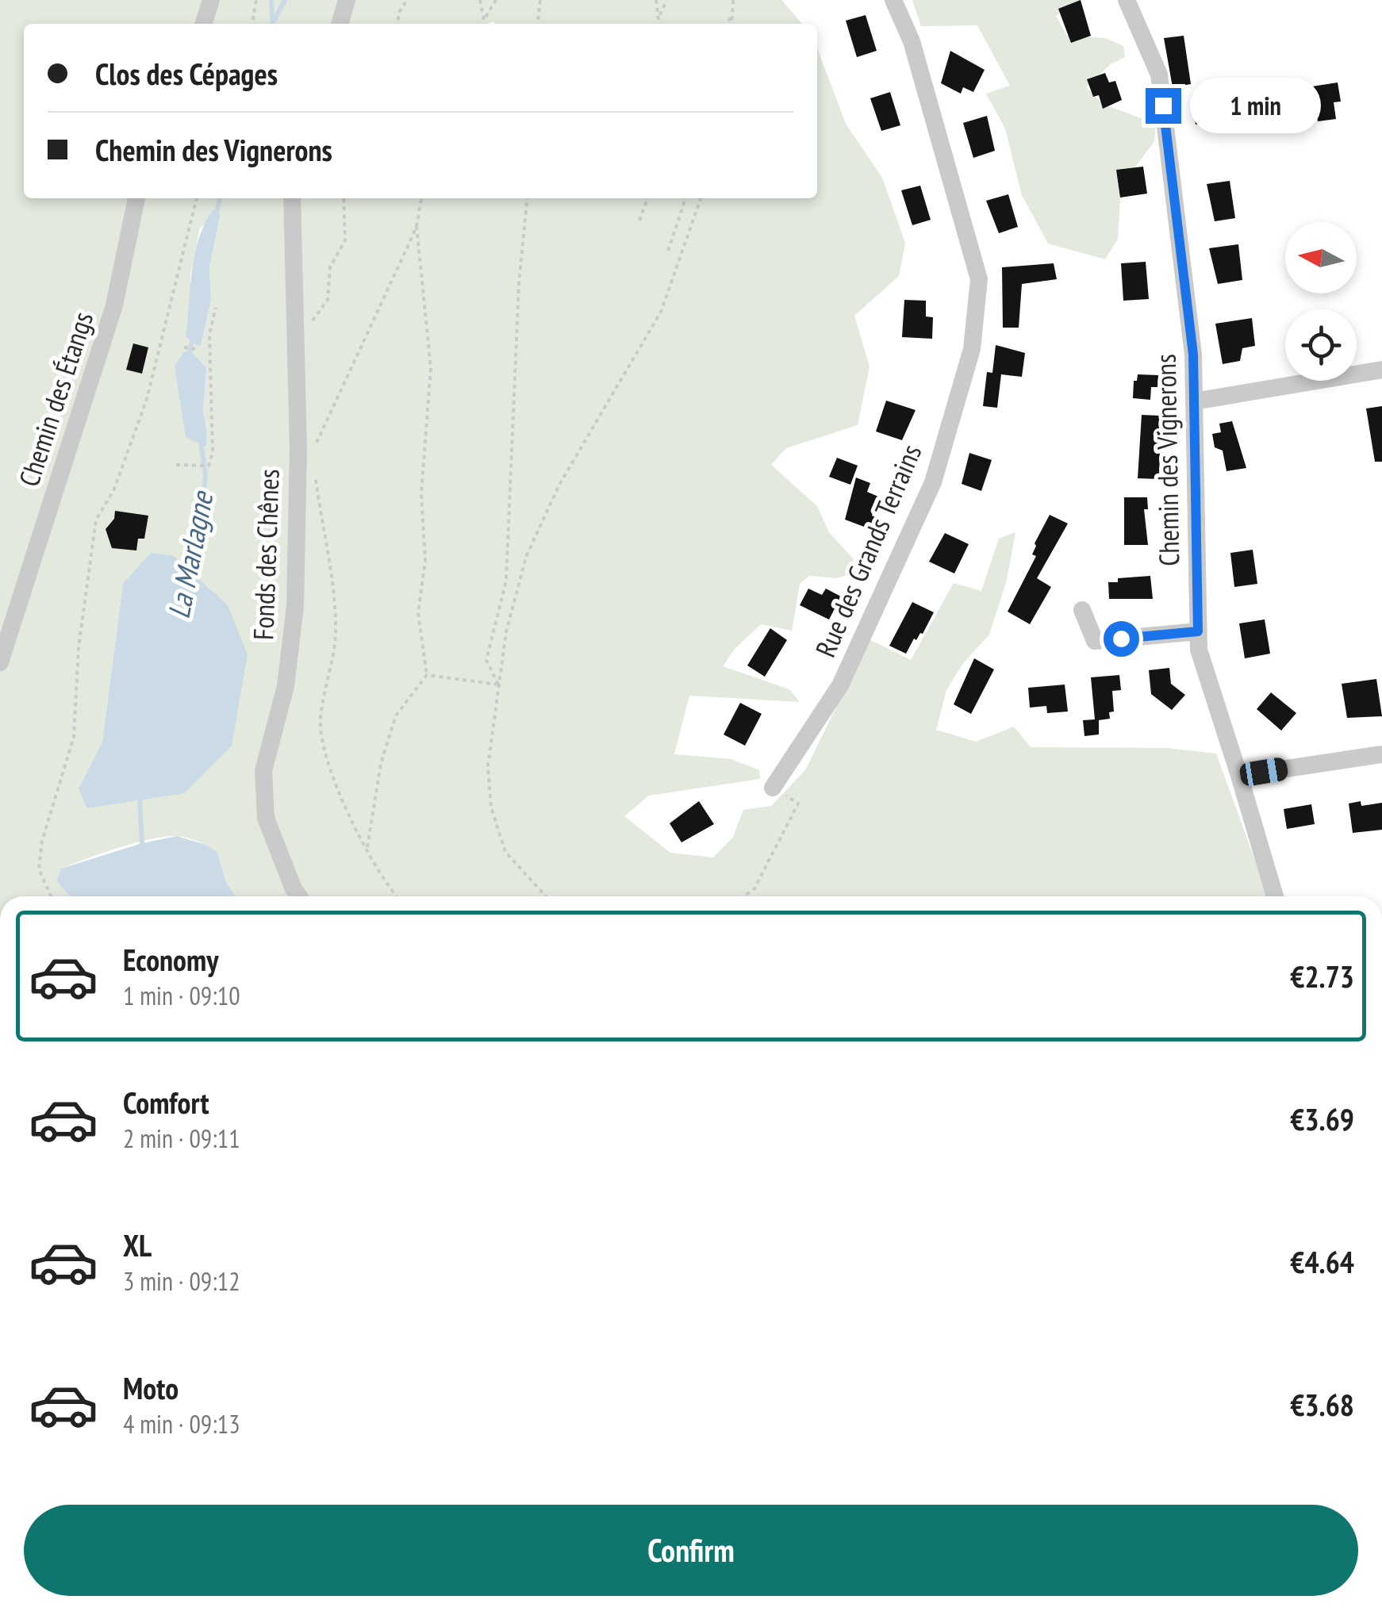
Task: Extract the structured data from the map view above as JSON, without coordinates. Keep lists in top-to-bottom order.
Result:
{
  "streets": {
    "street": [
      "Chemin des Étangs",
      "Chemin des Vignerons",
      "Rue des Grands Terrains",
      "Fonds des Chênes"
    ]
  },
  "water": ["La Marlagne"],
  "north": "left",
  "page": {
    "banner": ["Clos des Cépages", "Chemin des Vignerons"],
    "bubble": "1 min",
    "list": [
      {
        "name": "Economy",
        "note": "1 min · 09:10",
        "value": "€2.73"
      },
      {
        "name": "Comfort",
        "note": "2 min · 09:11",
        "value": "€3.69"
      },
      {
        "name": "XL",
        "note": "3 min · 09:12",
        "value": "€4.64"
      },
      {
        "name": "Moto",
        "note": "4 min · 09:13",
        "value": "€3.68"
      }
    ],
    "buttons": "Confirm"
  }
}
